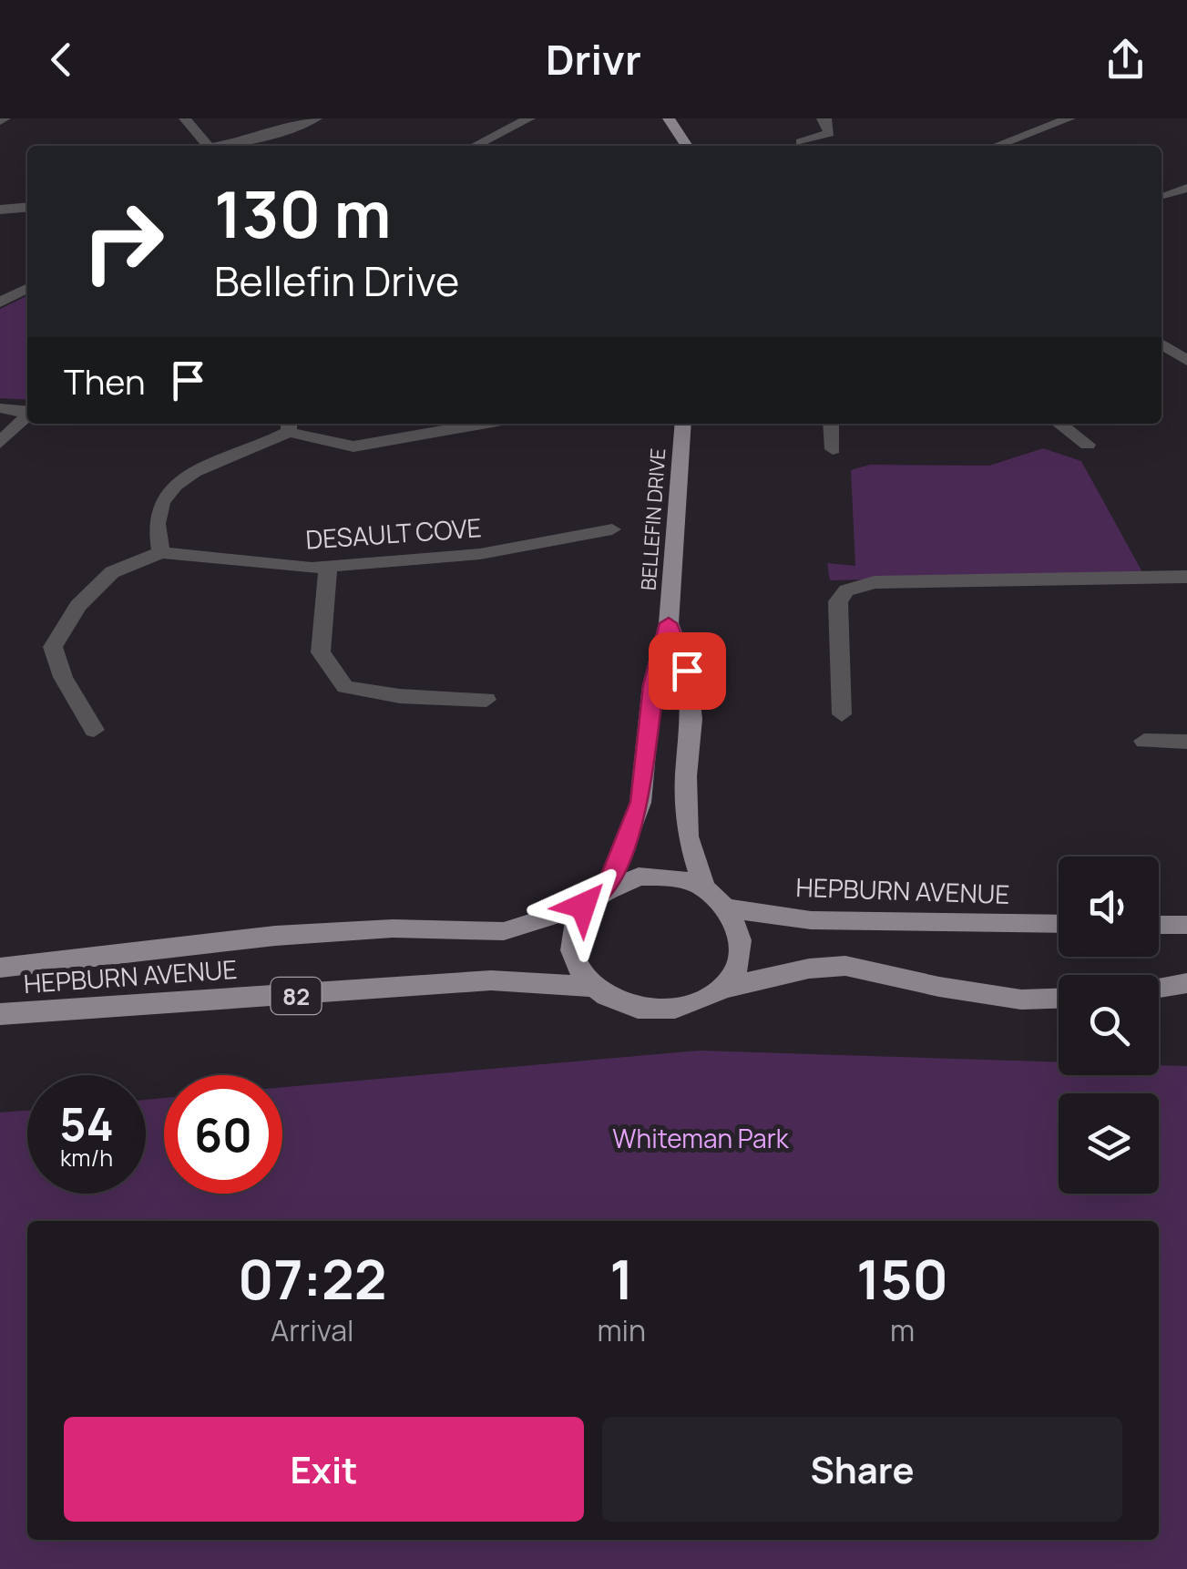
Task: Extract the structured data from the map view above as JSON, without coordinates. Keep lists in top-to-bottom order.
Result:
{
  "streets": {
    "main road": ["BELLEFIN DRIVE", "HEPBURN AVENUE", "82"],
    "street": ["DESAULT COVE"]
  },
  "crossings": [
    ["BELLEFIN DRIVE", "HEPBURN AVENUE"],
    ["BELLEFIN DRIVE", "82"],
    ["HEPBURN AVENUE", "82"]
  ],
  "parks": ["Whiteman Park"],
  "page": {
    "header": "Drivr",
    "turn": ["130 m", "Bellefin Drive"],
    "then": "Then",
    "speed": "54 km/h",
    "limit": "60",
    "eta": [
      "07:22",
      "Arrival",
      "1",
      "min",
      "150",
      "m"
    ],
    "buttons": ["Exit", "Share"]
  }
}
